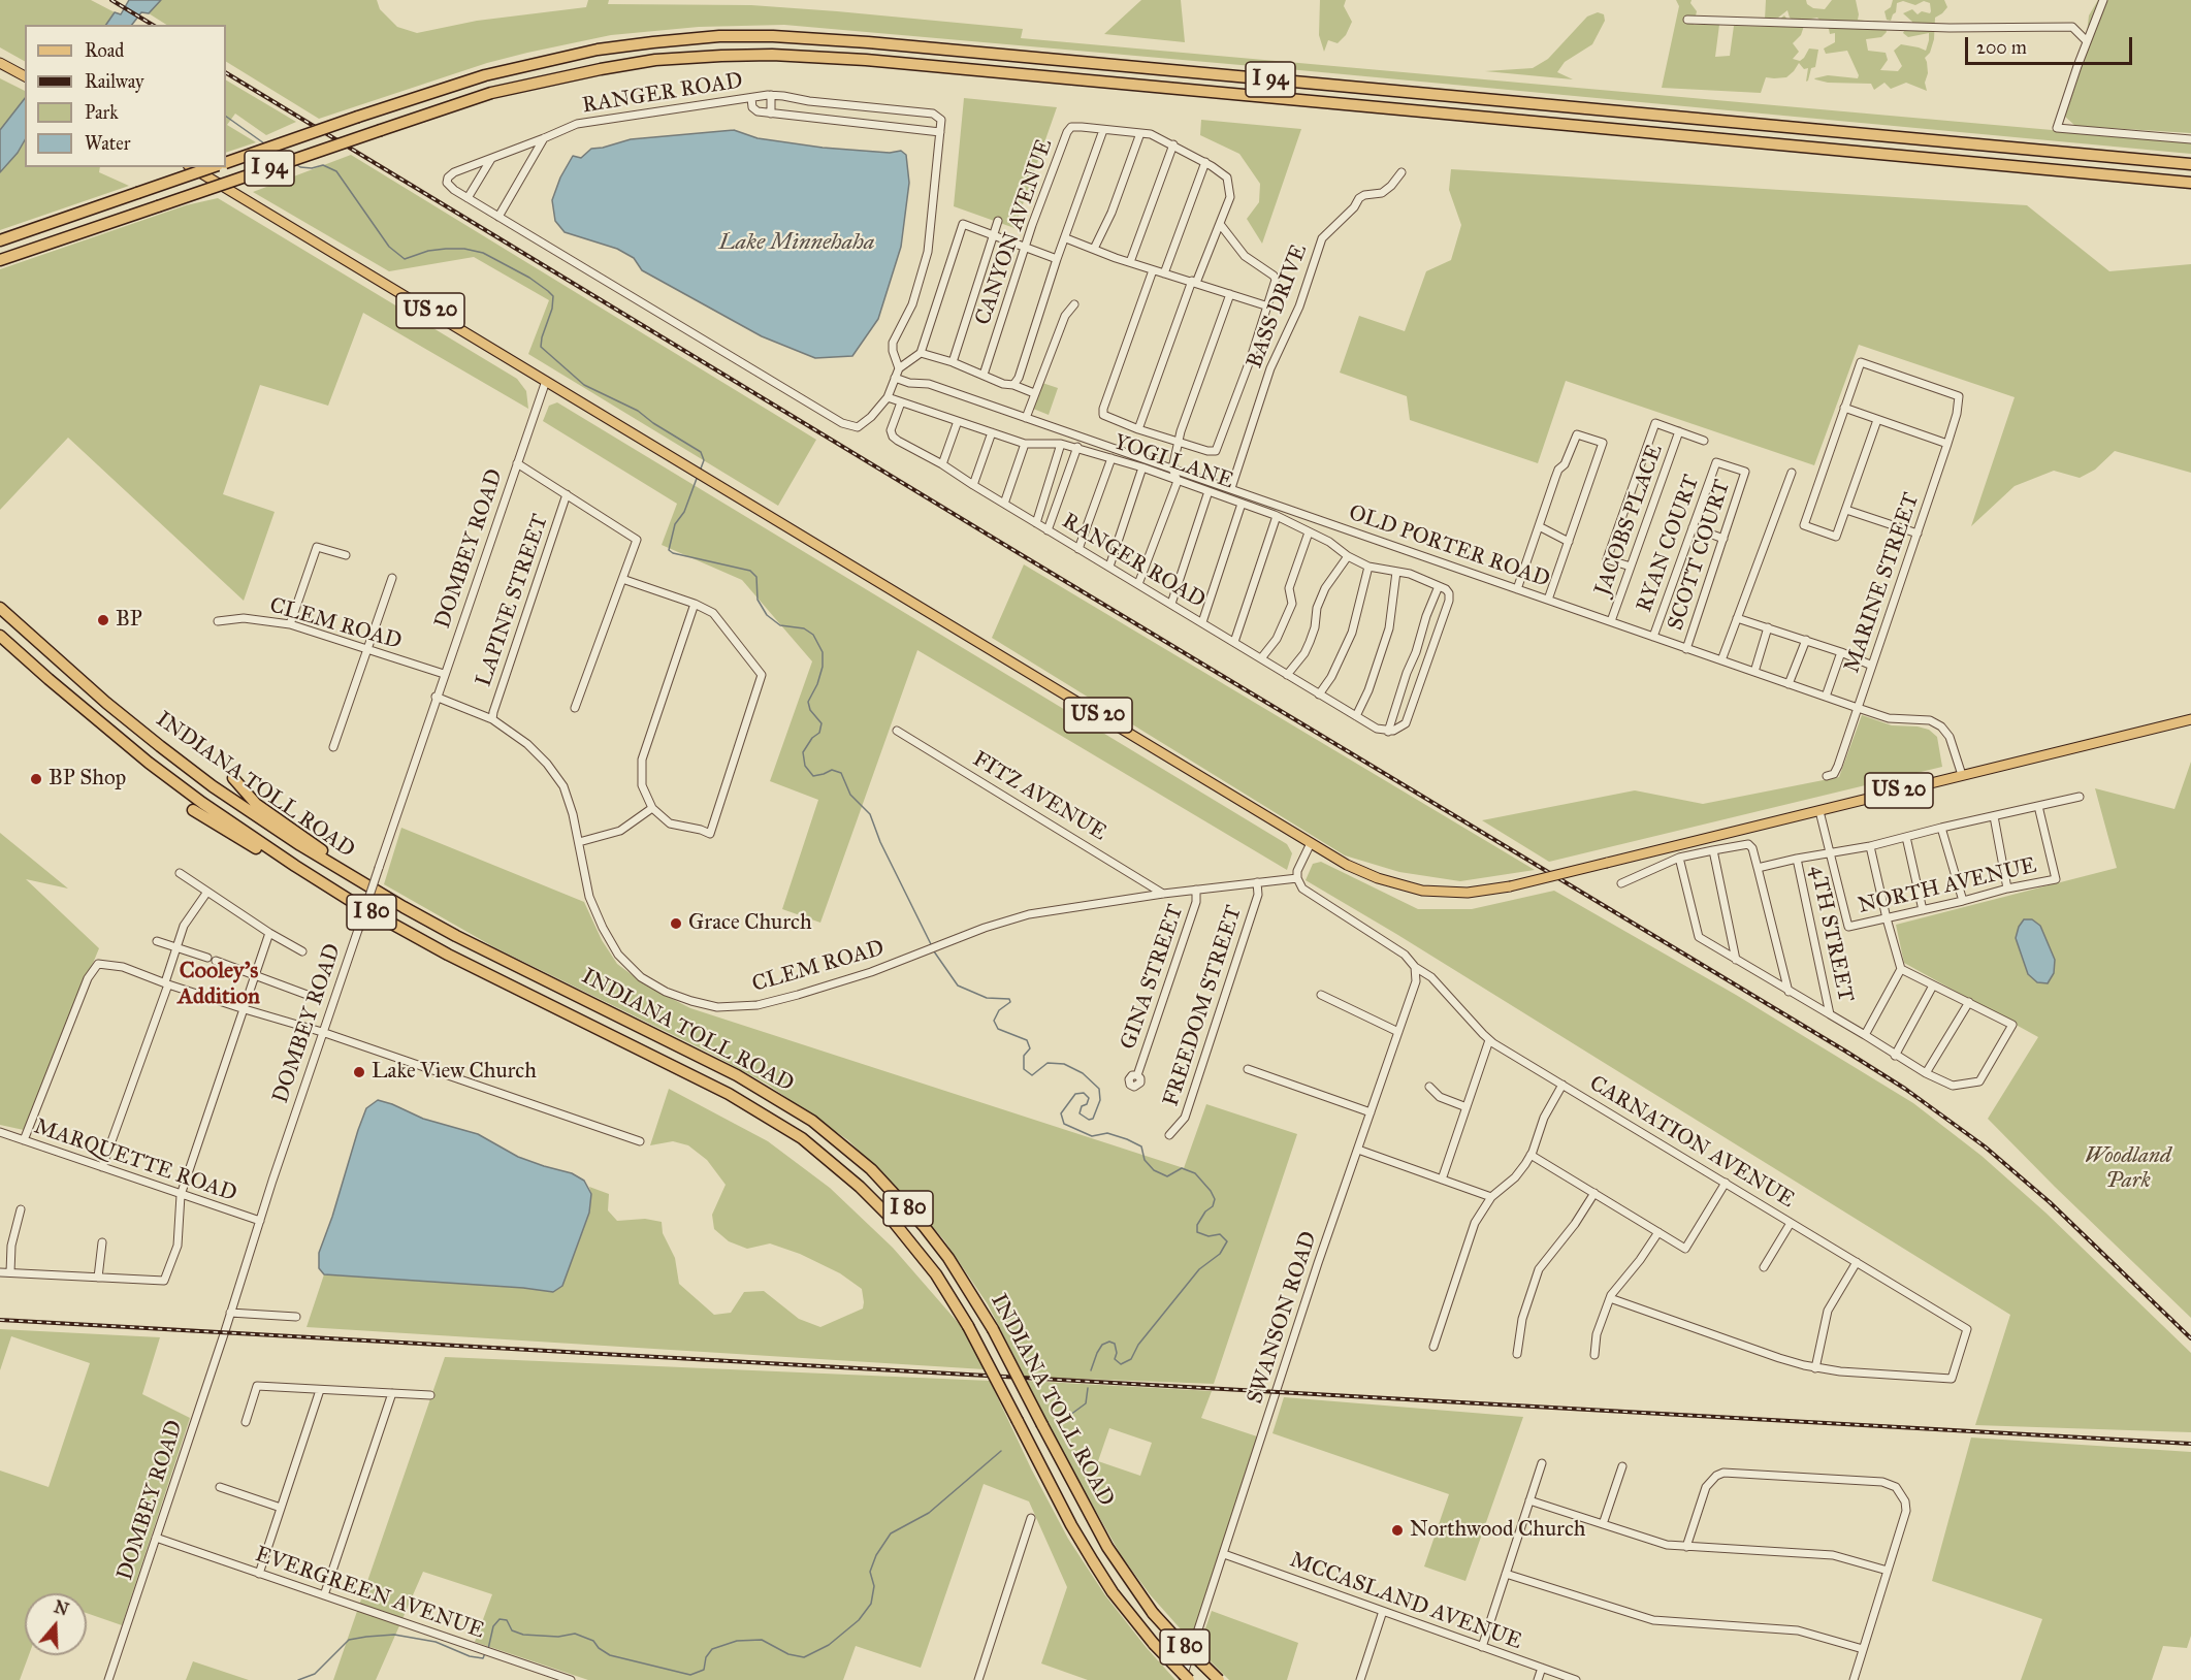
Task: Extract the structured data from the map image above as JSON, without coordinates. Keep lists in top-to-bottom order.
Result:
{
  "streets": {
    "highway": ["I 94", "INDIANA TOLL ROAD", "I 80"],
    "main road": ["US 20"],
    "street": [
      "RANGER ROAD",
      "CANYON AVENUE",
      "BASS DRIVE",
      "YOGI LANE",
      "JACOBS PLACE",
      "RYAN COURT",
      "OLD PORTER ROAD",
      "DOMBEY ROAD",
      "SCOTT COURT",
      "MARINE STREET",
      "LAPINE STREET",
      "CLEM ROAD",
      "FITZ AVENUE",
      "NORTH AVENUE",
      "4TH STREET",
      "GINA STREET",
      "FREEDOM STREET",
      "CARNATION AVENUE",
      "MARQUETTE ROAD",
      "SWANSON ROAD",
      "EVERGREEN AVENUE",
      "MCCASLAND AVENUE"
    ]
  },
  "crossings": [
    ["RANGER ROAD", "YOGI LANE"],
    ["RANGER ROAD", "OLD PORTER ROAD"],
    ["BASS DRIVE", "OLD PORTER ROAD"],
    ["US 20", "OLD PORTER ROAD"],
    ["US 20", "DOMBEY ROAD"],
    ["JACOBS PLACE", "OLD PORTER ROAD"],
    ["RYAN COURT", "OLD PORTER ROAD"],
    ["RYAN COURT", "SCOTT COURT"],
    ["OLD PORTER ROAD", "SCOTT COURT"],
    ["OLD PORTER ROAD", "MARINE STREET"],
    ["DOMBEY ROAD", "CLEM ROAD"],
    ["DOMBEY ROAD", "MARQUETTE ROAD"],
    ["DOMBEY ROAD", "EVERGREEN AVENUE"],
    ["LAPINE STREET", "CLEM ROAD"],
    ["CLEM ROAD", "FITZ AVENUE"],
    ["CLEM ROAD", "GINA STREET"],
    ["CLEM ROAD", "FREEDOM STREET"],
    ["CARNATION AVENUE", "SWANSON ROAD"],
    ["SWANSON ROAD", "MCCASLAND AVENUE"]
  ],
  "districts": ["Cooley’s Addition"],
  "water": ["Lake Minnehaha"],
  "parks": ["Woodland Park"],
  "places": [
    "BP",
    "BP Shop",
    "Grace Church",
    "Lake View Church",
    "Northwood Church"
  ],
  "legend": [
    "Road",
    "Railway",
    "Park",
    "Water"
  ],
  "scale_bar": "200 m",
  "north": "top"
}
